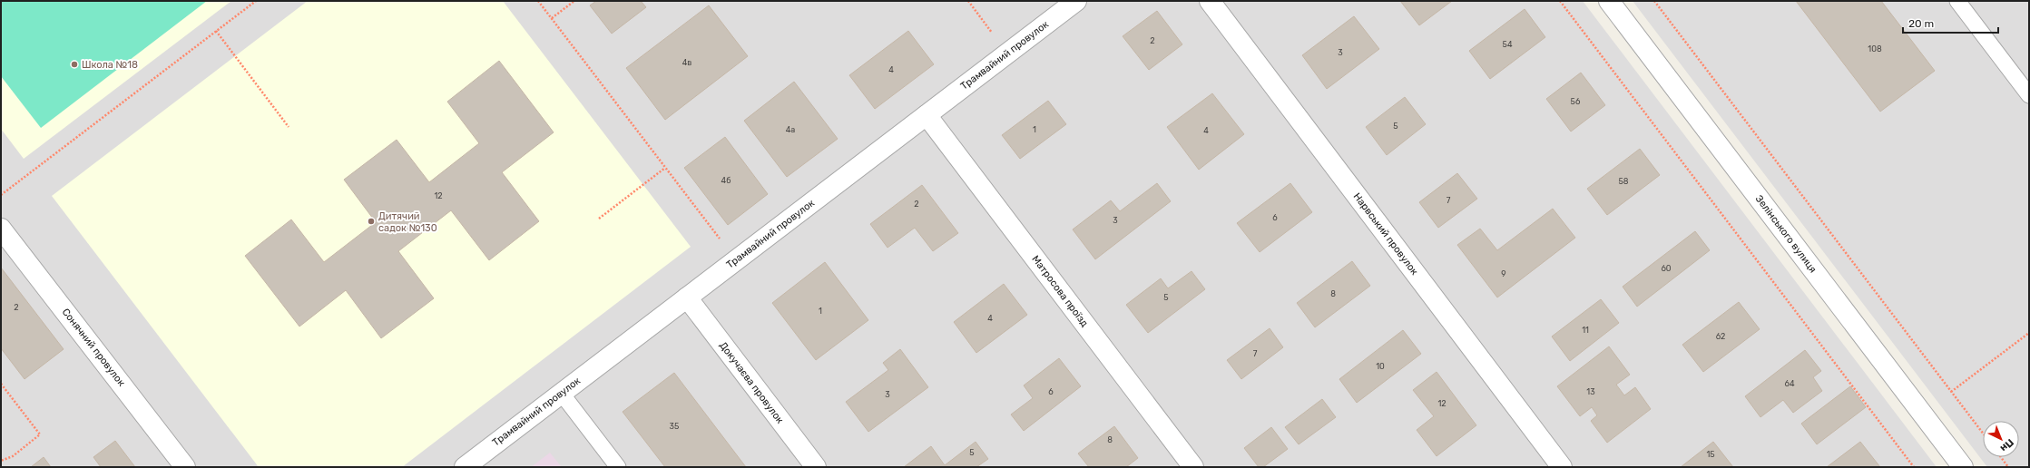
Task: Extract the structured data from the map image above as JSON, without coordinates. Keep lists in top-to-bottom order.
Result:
{
  "streets": {
    "street": [
      "Трамвайний провулок",
      "Нарвський провулок",
      "Зелінського вулиця",
      "Матросова проїзд",
      "Сонячний провулок",
      "Докучаєва провулок"
    ]
  },
  "crossings": [
    ["Трамвайний провулок", "Матросова проїзд"],
    ["Трамвайний провулок", "Докучаєва провулок"]
  ],
  "places": ["Школа №18", "Дитячий садок №130"],
  "house_numbers": [
    "2",
    "54",
    "108",
    "3",
    "4в",
    "4",
    "56",
    "5",
    "4а",
    "1",
    "4",
    "4б",
    "58",
    "12",
    "7",
    "2",
    "6",
    "3",
    "60",
    "9",
    "8",
    "5",
    "2",
    "1",
    "4",
    "11",
    "62",
    "7",
    "10",
    "64",
    "6",
    "13",
    "3",
    "12",
    "35",
    "8",
    "5",
    "15"
  ],
  "scale_bar": "20 m",
  "north": "bottom right"
}
